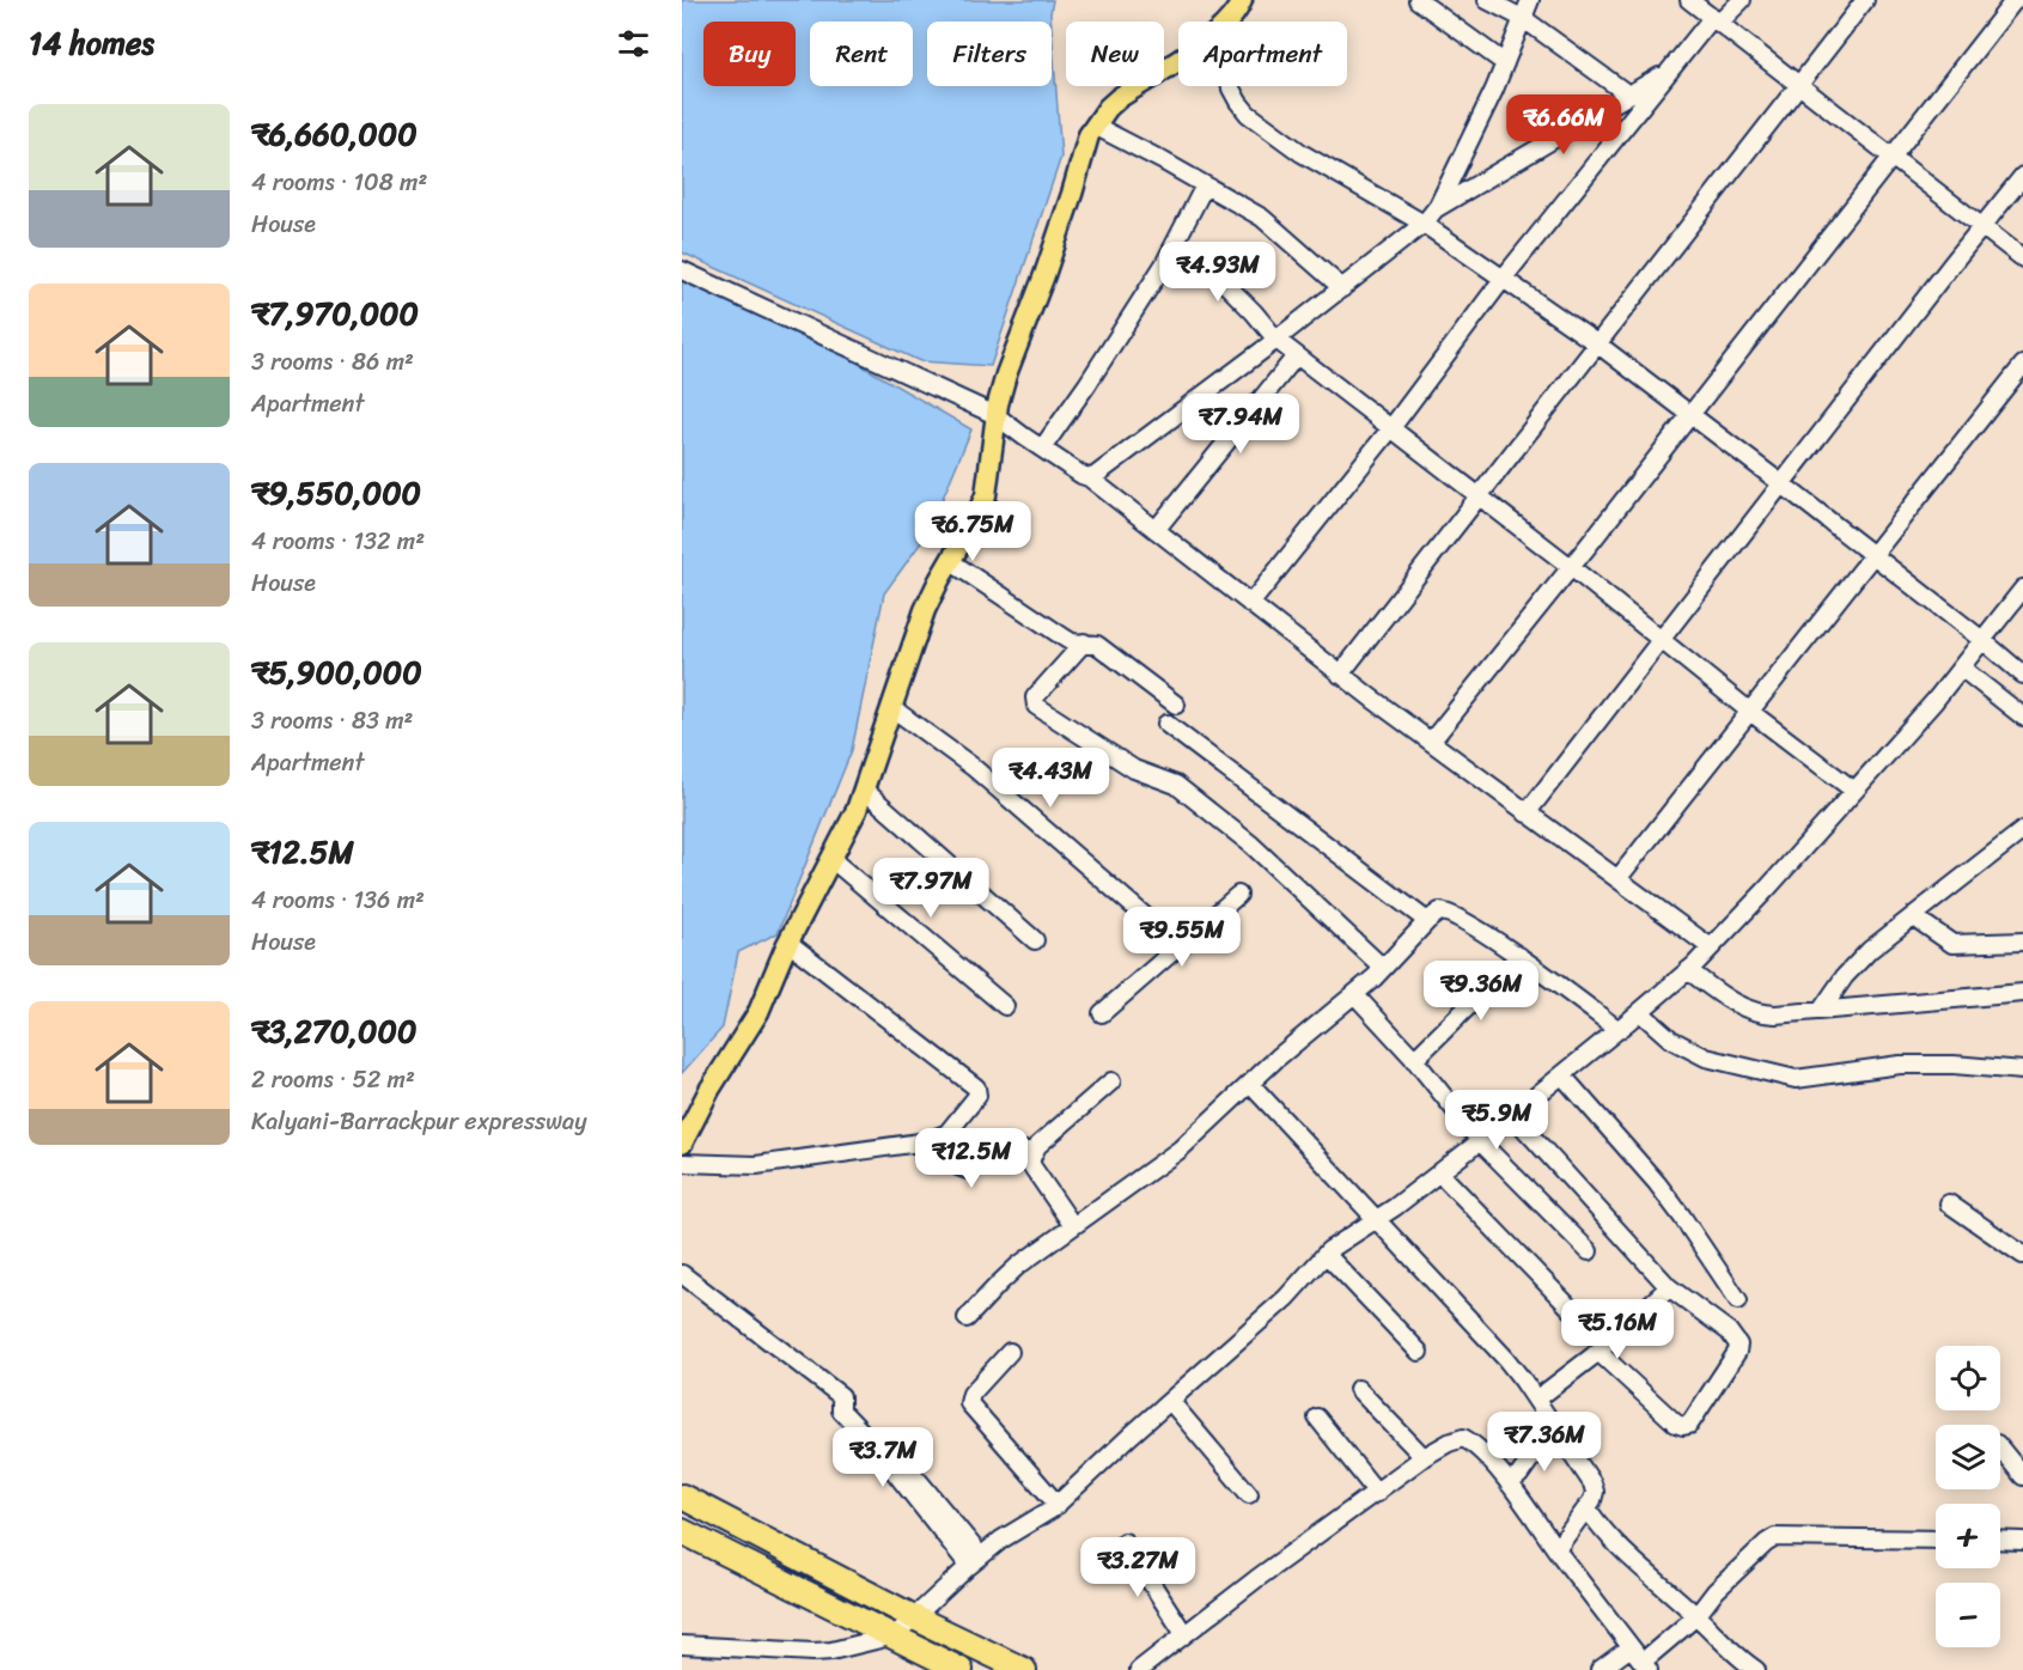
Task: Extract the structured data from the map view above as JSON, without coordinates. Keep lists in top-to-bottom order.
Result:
{
  "page": {
    "heading": "14 homes",
    "chip": [
      "Buy",
      "Rent",
      "Filters",
      "New",
      "Apartment"
    ],
    "list": [
      {
        "name": "₹6,660,000",
        "note": "4 rooms · 108 m² · House"
      },
      {
        "name": "₹7,970,000",
        "note": "3 rooms · 86 m² · Apartment"
      },
      {
        "name": "₹9,550,000",
        "note": "4 rooms · 132 m² · House"
      },
      {
        "name": "₹5,900,000",
        "note": "3 rooms · 83 m² · Apartment"
      },
      {
        "name": "₹12.5M",
        "note": "4 rooms · 136 m² · House"
      },
      {
        "name": "₹3,270,000",
        "note": "2 rooms · 52 m² · Kalyani-Barrackpur expressway"
      }
    ],
    "price": [
      "₹6.66M",
      "₹4.93M",
      "₹7.94M",
      "₹6.75M",
      "₹4.43M",
      "₹7.97M",
      "₹9.55M",
      "₹9.36M",
      "₹5.9M",
      "₹12.5M",
      "₹5.16M",
      "₹7.36M",
      "₹3.7M",
      "₹3.27M"
    ],
    "map_buttons": ["+", "−"]
  }
}
